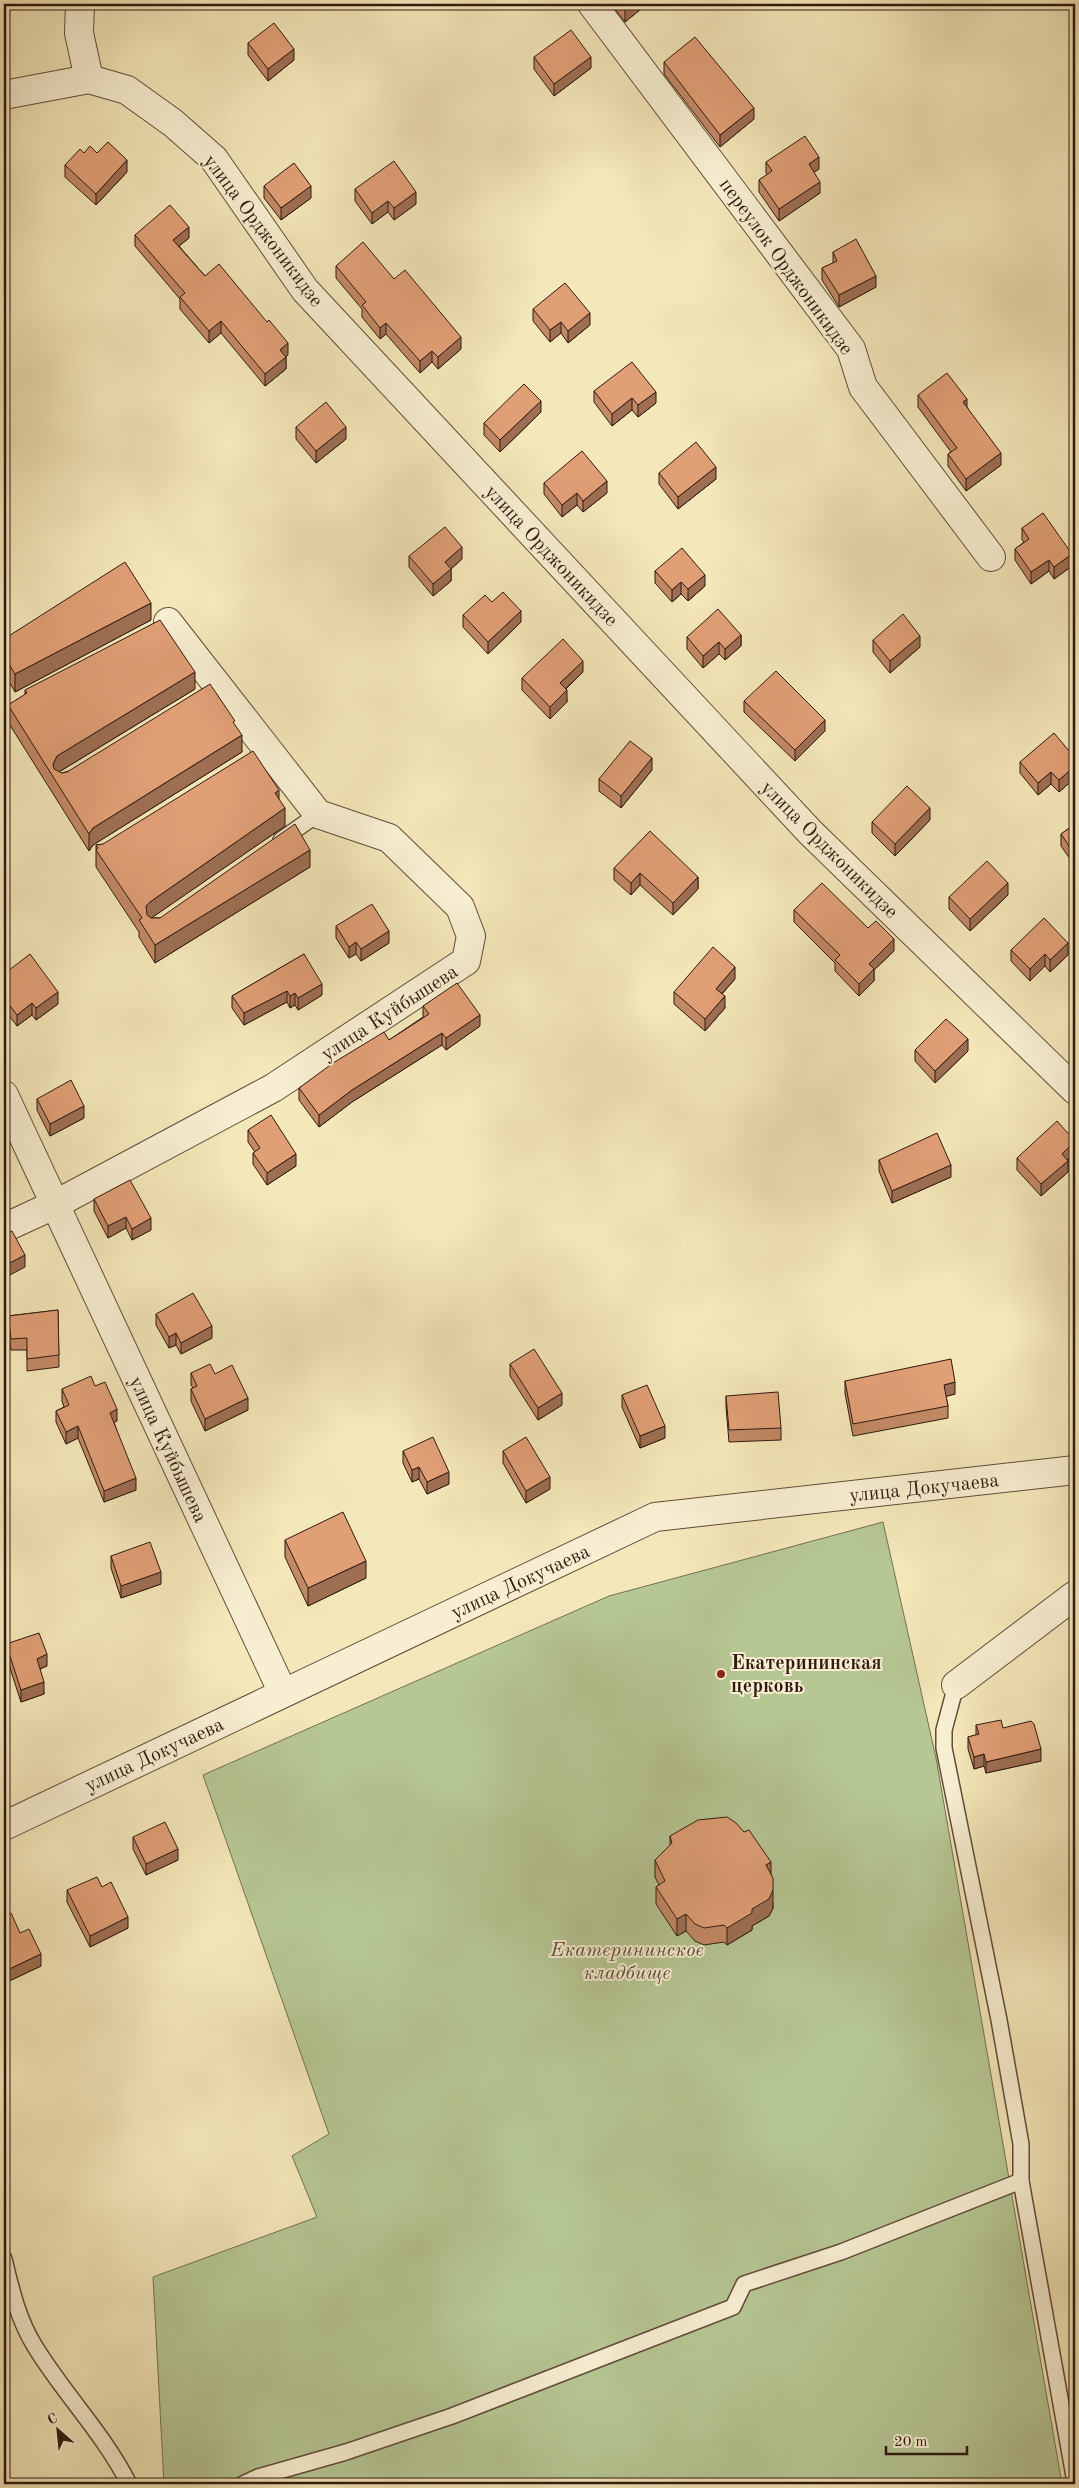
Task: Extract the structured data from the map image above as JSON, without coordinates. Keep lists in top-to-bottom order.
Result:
{
  "streets": {
    "street": [
      "улица Орджоникидзе",
      "переулок Орджоникидзе",
      "улица Куйбышева",
      "улица Докучаева"
    ]
  },
  "crossings": [
    ["улица Куйбышева", "улица Докучаева"]
  ],
  "parks": ["Екатерининское кладбище"],
  "places": ["Екатерининская церковь"],
  "scale_bar": "20 m",
  "north": "top left"
}
